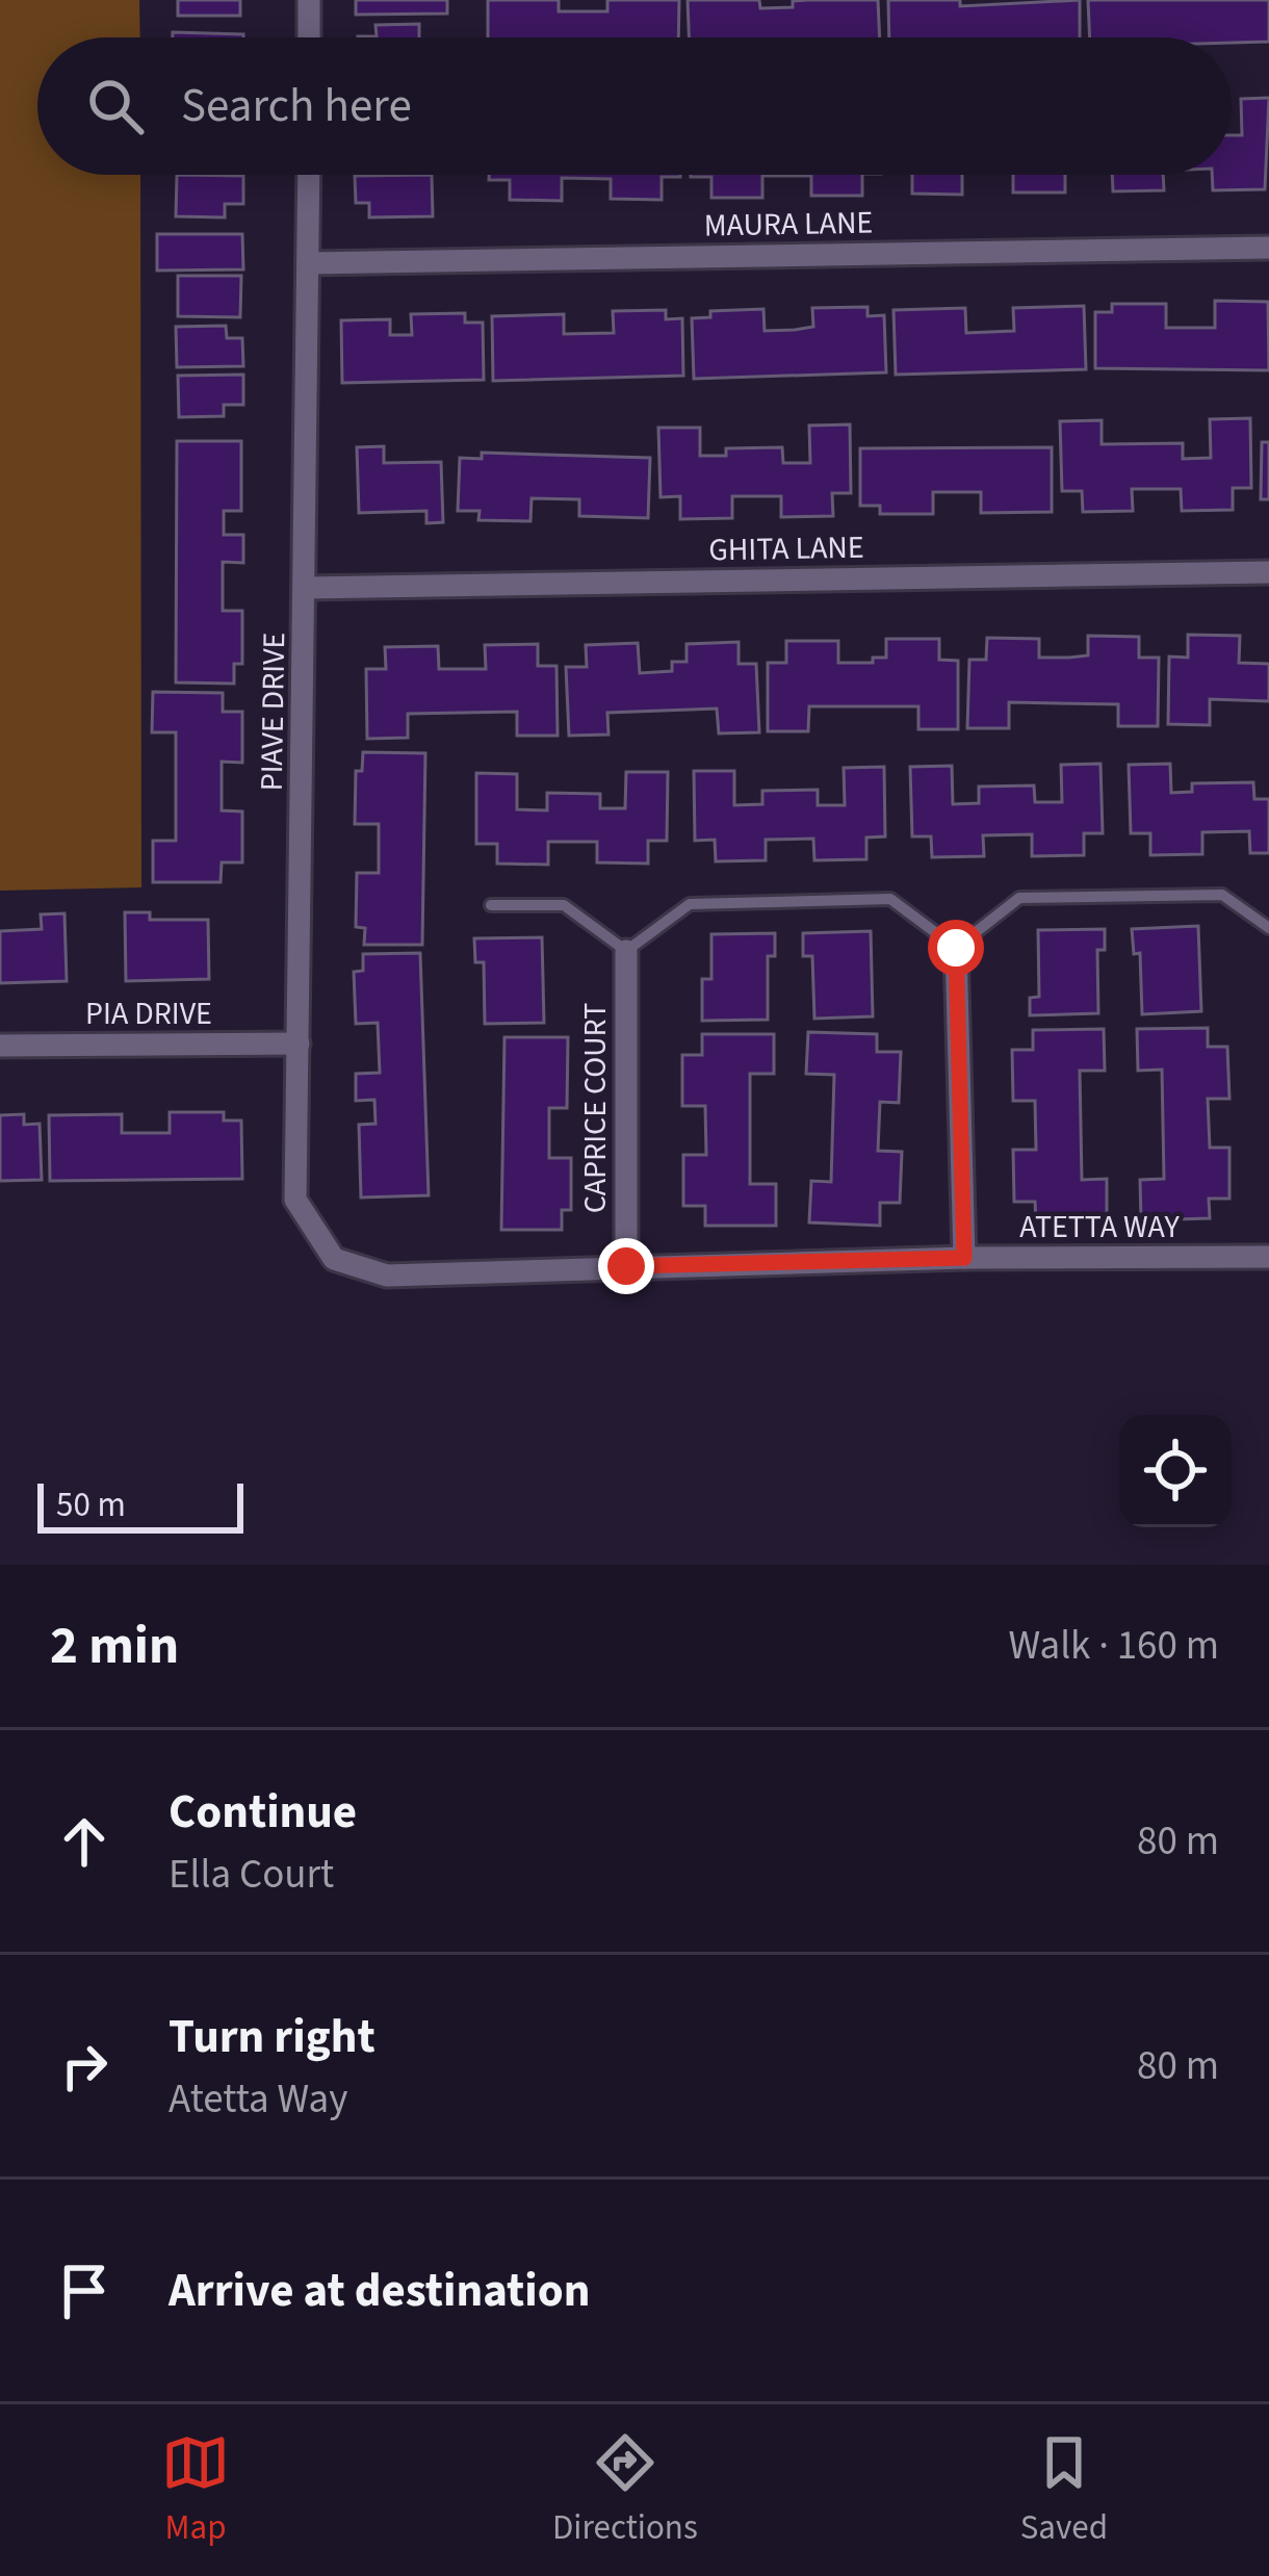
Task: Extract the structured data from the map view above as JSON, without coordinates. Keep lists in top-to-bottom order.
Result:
{
  "streets": {
    "street": [
      "MAURA LANE",
      "GHITA LANE",
      "PIAVE DRIVE",
      "PIA DRIVE",
      "CAPRICE COURT",
      "ATETTA WAY"
    ]
  },
  "crossings": [
    ["MAURA LANE", "PIAVE DRIVE"],
    ["GHITA LANE", "PIAVE DRIVE"],
    ["PIAVE DRIVE", "PIA DRIVE"],
    ["PIAVE DRIVE", "ATETTA WAY"],
    ["CAPRICE COURT", "ATETTA WAY"]
  ],
  "scale_bar": "50 m",
  "page": {
    "search": "Search here",
    "scale": "50 m",
    "heading": ["2 min", "Walk · 160 m"],
    "list": [
      ["Continue", "Ella Court", "80 m"],
      ["Turn right", "Atetta Way", "80 m"],
      "Arrive at destination"
    ],
    "nav": ["Map", "Directions", "Saved"]
  }
}
